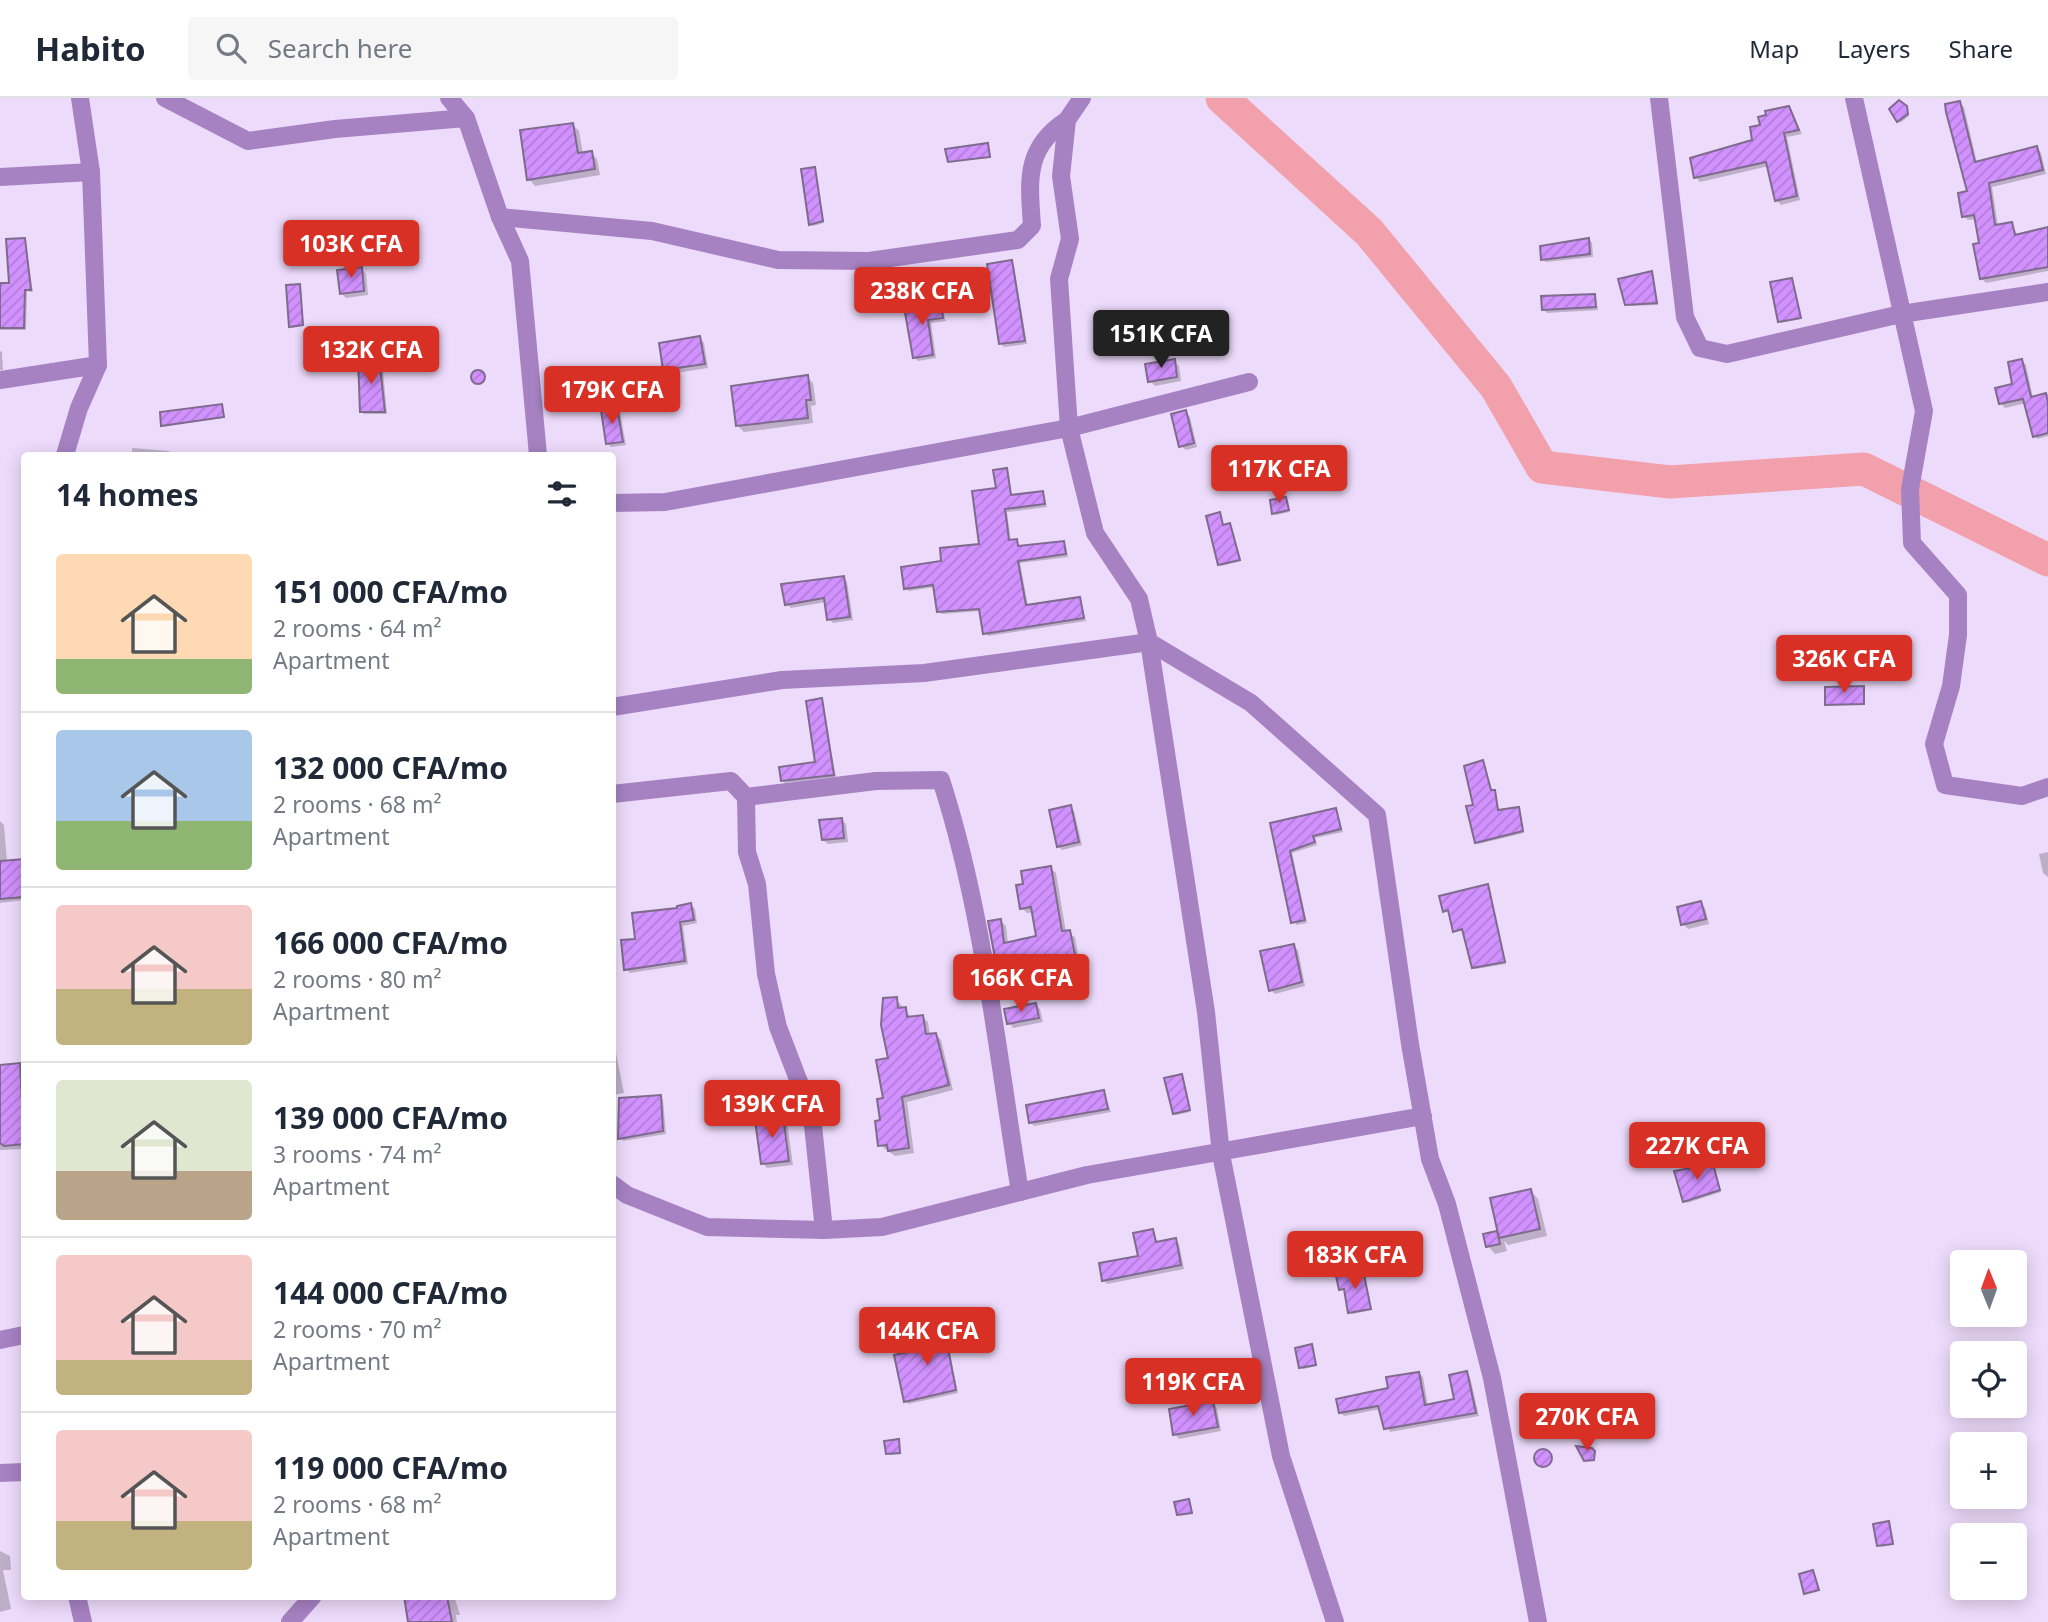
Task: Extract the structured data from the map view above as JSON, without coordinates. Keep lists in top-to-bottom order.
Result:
{
  "north": "top",
  "page": {
    "header": "Habito",
    "search": "Search here",
    "nav": ["Map", "Layers", "Share"],
    "price": [
      "103K CFA",
      "238K CFA",
      "151K CFA",
      "132K CFA",
      "179K CFA",
      "117K CFA",
      "326K CFA",
      "166K CFA",
      "139K CFA",
      "227K CFA",
      "183K CFA",
      "144K CFA",
      "119K CFA",
      "270K CFA"
    ],
    "heading": "14 homes",
    "list": [
      {
        "name": "151 000 CFA/mo",
        "note": "2 rooms · 64 m² · Apartment"
      },
      {
        "name": "132 000 CFA/mo",
        "note": "2 rooms · 68 m² · Apartment"
      },
      {
        "name": "166 000 CFA/mo",
        "note": "2 rooms · 80 m² · Apartment"
      },
      {
        "name": "139 000 CFA/mo",
        "note": "3 rooms · 74 m² · Apartment"
      },
      {
        "name": "144 000 CFA/mo",
        "note": "2 rooms · 70 m² · Apartment"
      },
      {
        "name": "119 000 CFA/mo",
        "note": "2 rooms · 68 m² · Apartment"
      }
    ],
    "map_buttons": ["+", "−"]
  }
}
